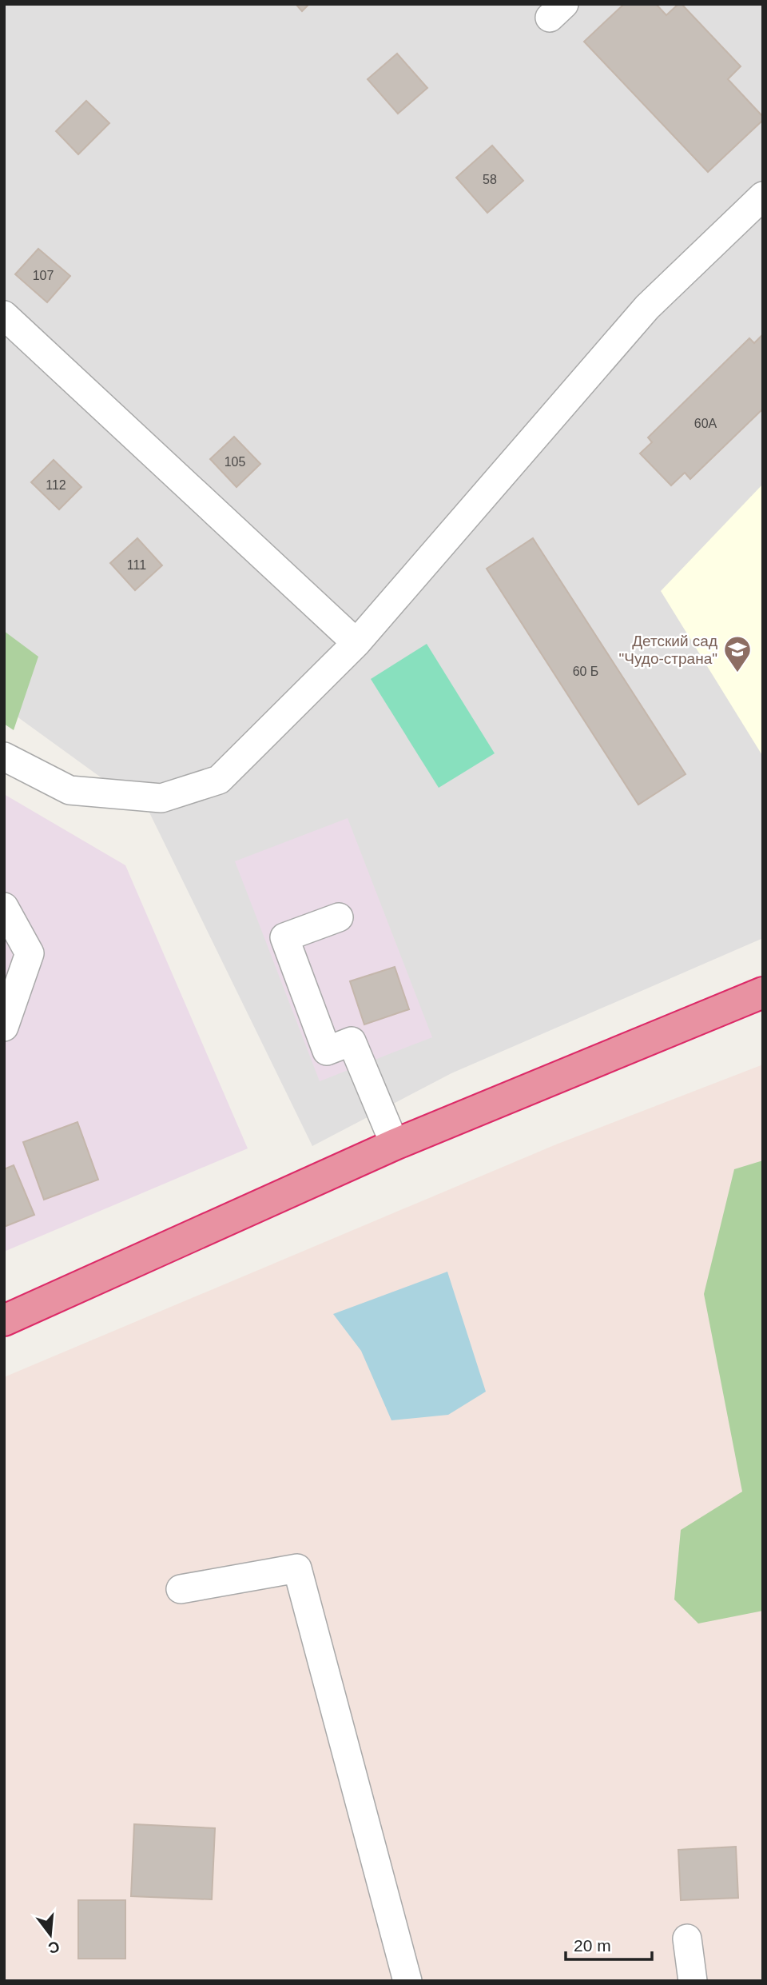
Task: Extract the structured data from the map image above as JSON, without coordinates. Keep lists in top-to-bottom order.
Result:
{
  "places": {
    "school or university": ["Детский сад \"Чудо-страна\""]
  },
  "house_numbers": [
    "58",
    "107",
    "60А",
    "105",
    "112",
    "111",
    "60 Б"
  ],
  "scale_bar": "20 m",
  "north": "bottom"
}
